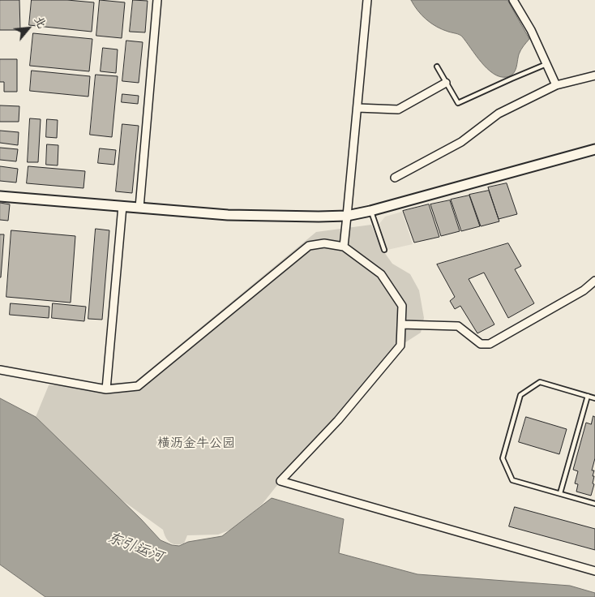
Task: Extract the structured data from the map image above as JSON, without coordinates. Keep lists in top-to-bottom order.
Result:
{
  "water": ["东引运河"],
  "parks": ["横沥金牛公园"],
  "north": "top right"
}
